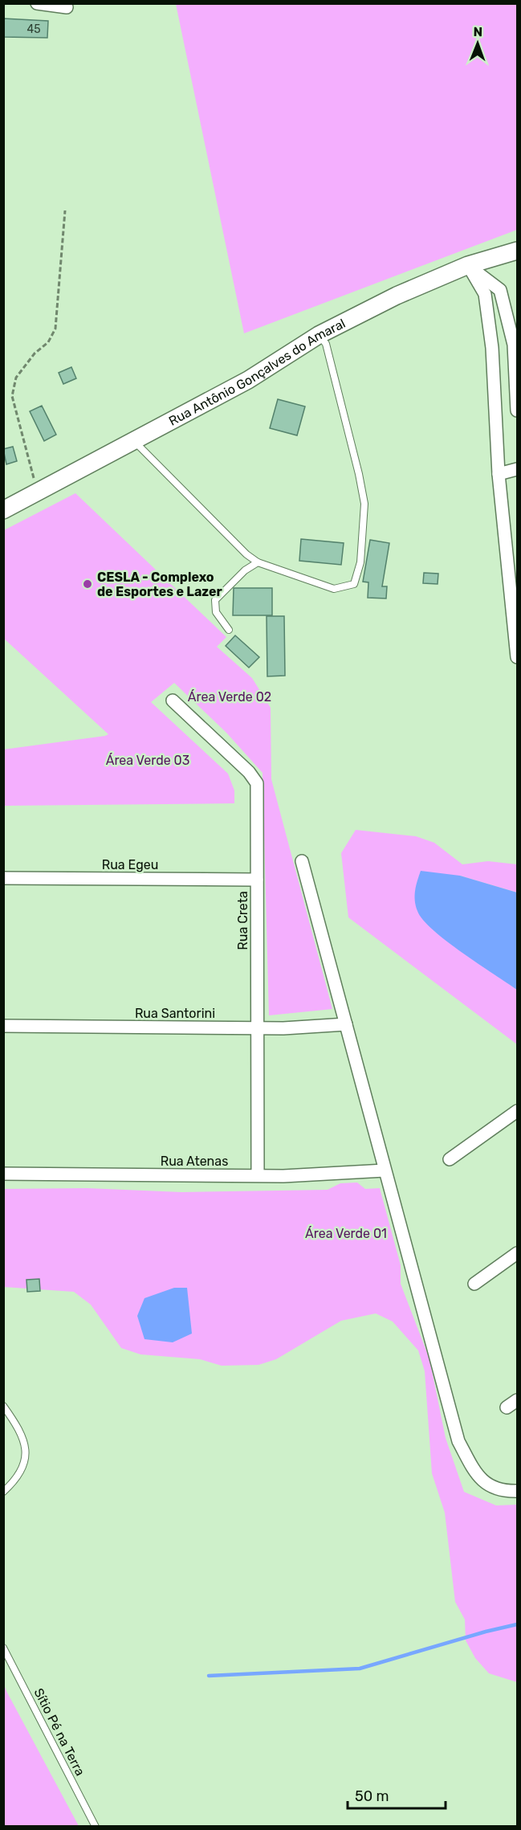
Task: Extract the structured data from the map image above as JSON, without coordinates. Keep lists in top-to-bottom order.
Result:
{
  "streets": {
    "street": [
      "Rua Antônio Gonçalves do Amaral",
      "Rua Egeu",
      "Rua Creta",
      "Rua Santorini",
      "Rua Atenas"
    ],
    "lane": ["Sítio Pé na Terra"]
  },
  "crossings": [
    ["Rua Egeu", "Rua Creta"],
    ["Rua Creta", "Rua Santorini"],
    ["Rua Creta", "Rua Atenas"]
  ],
  "parks": ["Área Verde 02", "Área Verde 03", "Área Verde 01"],
  "places": ["CESLA - Complexo de Esportes e Lazer"],
  "house_numbers": ["45"],
  "scale_bar": "50 m",
  "north": "top"
}
